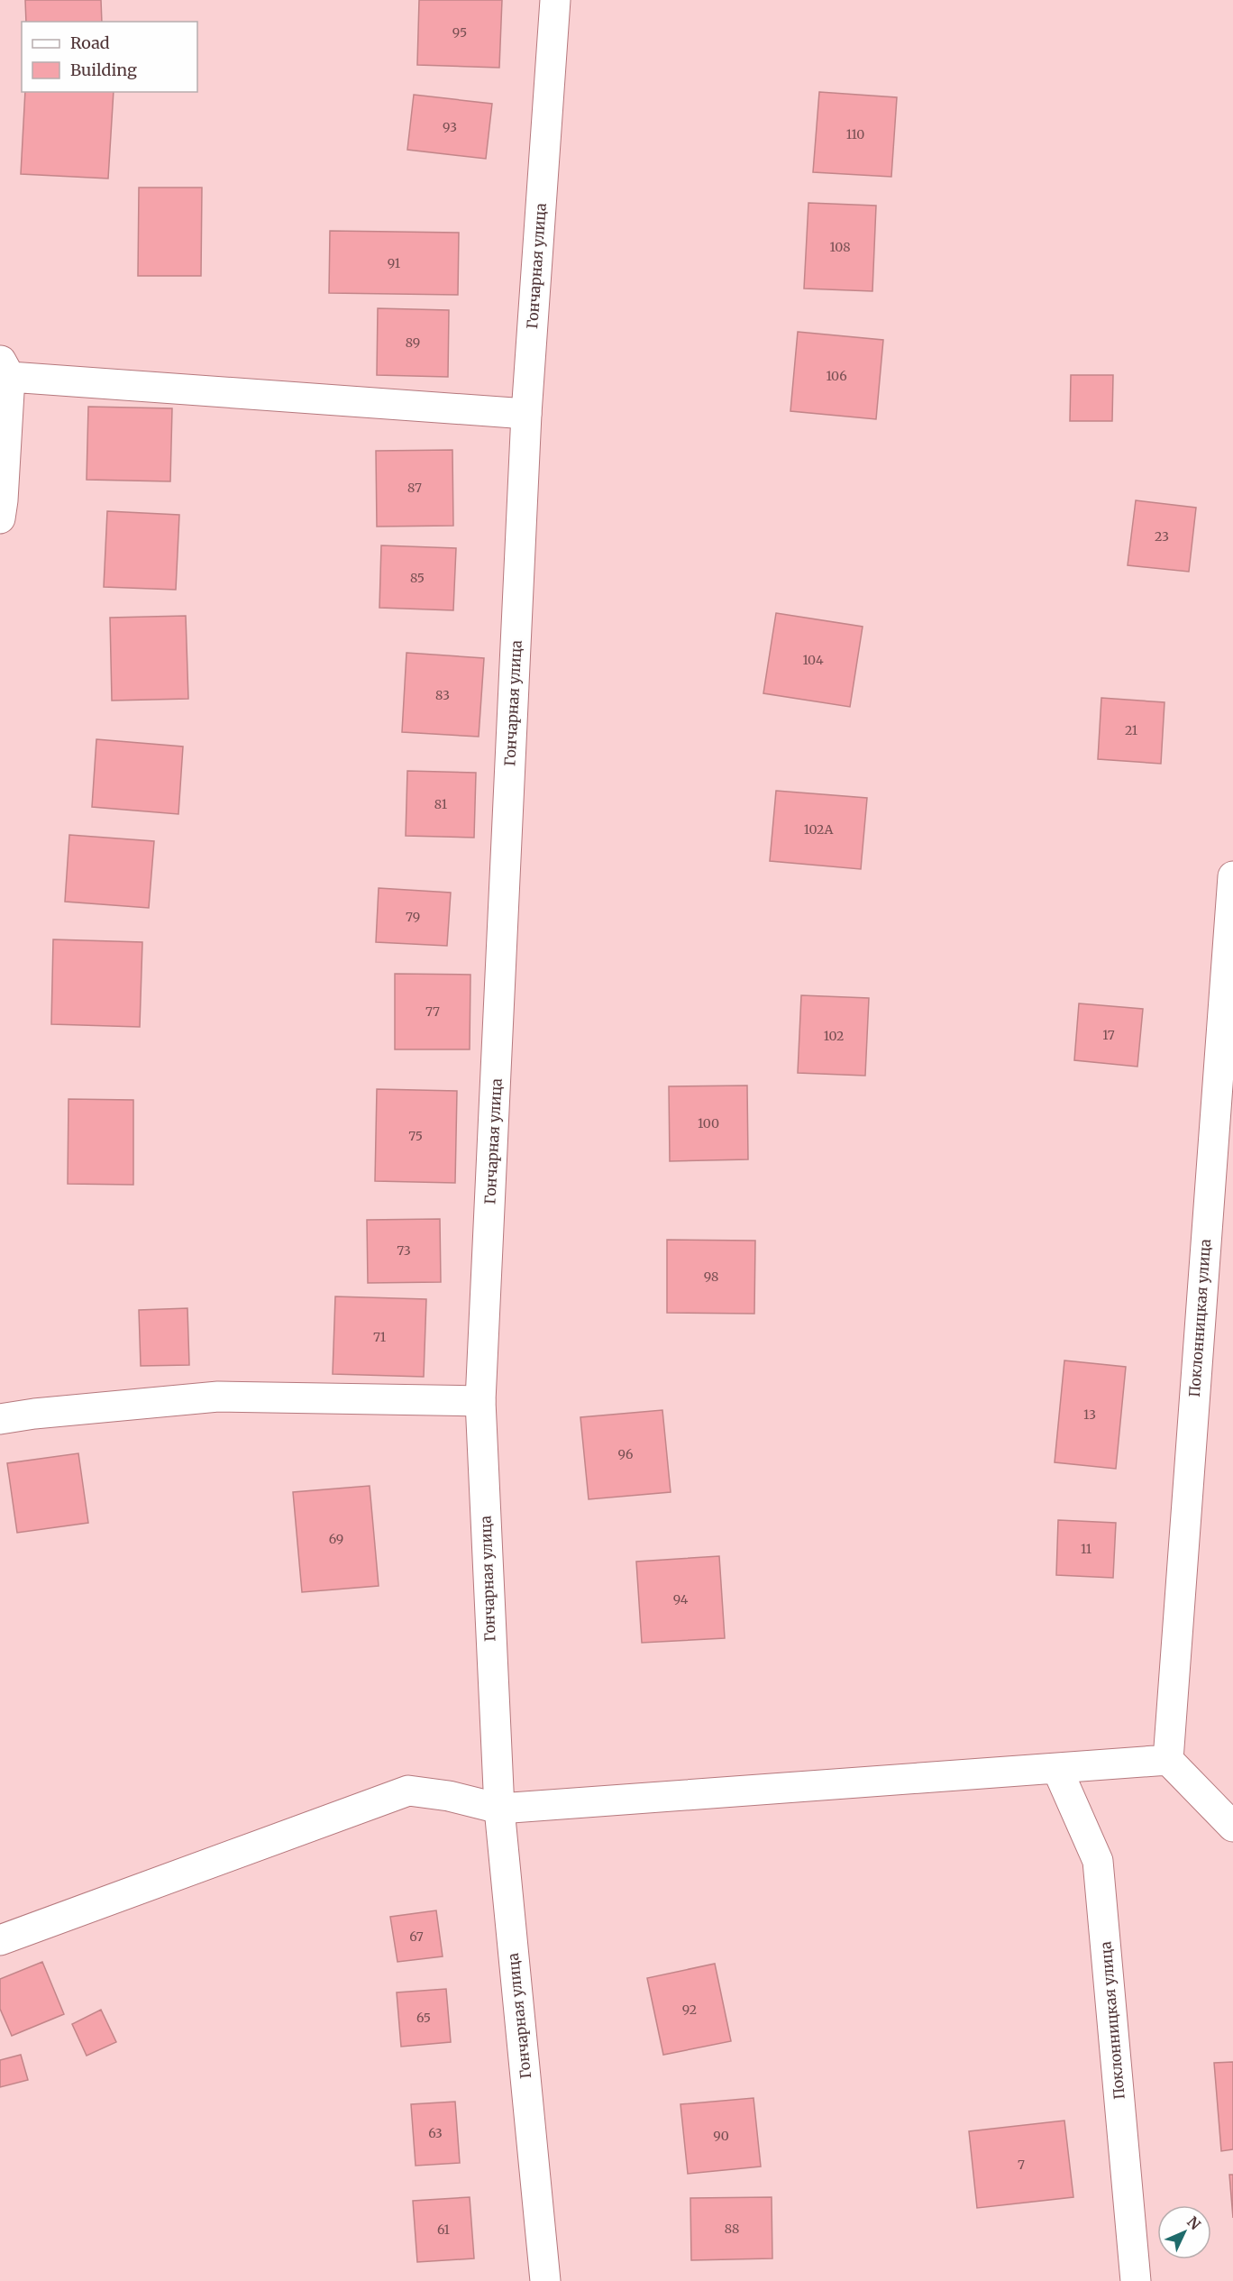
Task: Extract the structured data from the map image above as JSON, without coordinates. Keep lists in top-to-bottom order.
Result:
{
  "streets": {
    "street": ["Гончарная улица", "Поклонницкая улица"]
  },
  "house_numbers": [
    "95",
    "93",
    "110",
    "108",
    "91",
    "89",
    "106",
    "87",
    "23",
    "85",
    "104",
    "83",
    "21",
    "81",
    "102А",
    "79",
    "77",
    "17",
    "102",
    "100",
    "75",
    "73",
    "98",
    "71",
    "13",
    "96",
    "69",
    "11",
    "94",
    "67",
    "92",
    "65",
    "63",
    "90",
    "7",
    "88",
    "61"
  ],
  "legend": ["Road", "Building"],
  "north": "top right"
}
